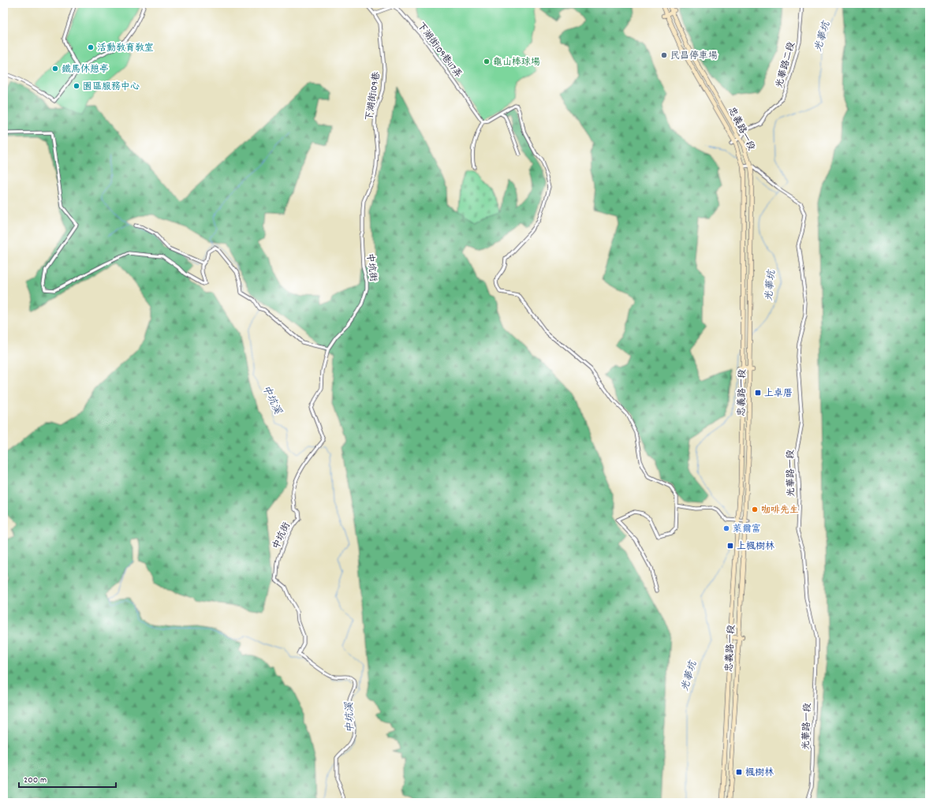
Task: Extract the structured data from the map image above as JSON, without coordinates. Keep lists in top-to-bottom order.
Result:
{
  "streets": {
    "main road": ["忠義路一段"],
    "street": [
      "下湖街109巷117弄",
      "光華路二段",
      "下湖街109巷",
      "中坑街",
      "光華路一段"
    ]
  },
  "crossings": [
    ["下湖街109巷117弄", "下湖街109巷"],
    ["光華路二段", "忠義路一段"],
    ["下湖街109巷", "中坑街"],
    ["忠義路一段", "光華路一段"]
  ],
  "water": ["光華坑", "中坑溪"],
  "places": {
    "other": [
      "活動教育教室",
      "民昌停車場",
      "龜山棒球場",
      "鐵馬休憩亭",
      "園區服務中心",
      "咖啡先生",
      "萊爾富"
    ],
    "transit": ["上卓厝", "上楓樹林", "楓樹林"]
  },
  "scale_bar": "200 m"
}
